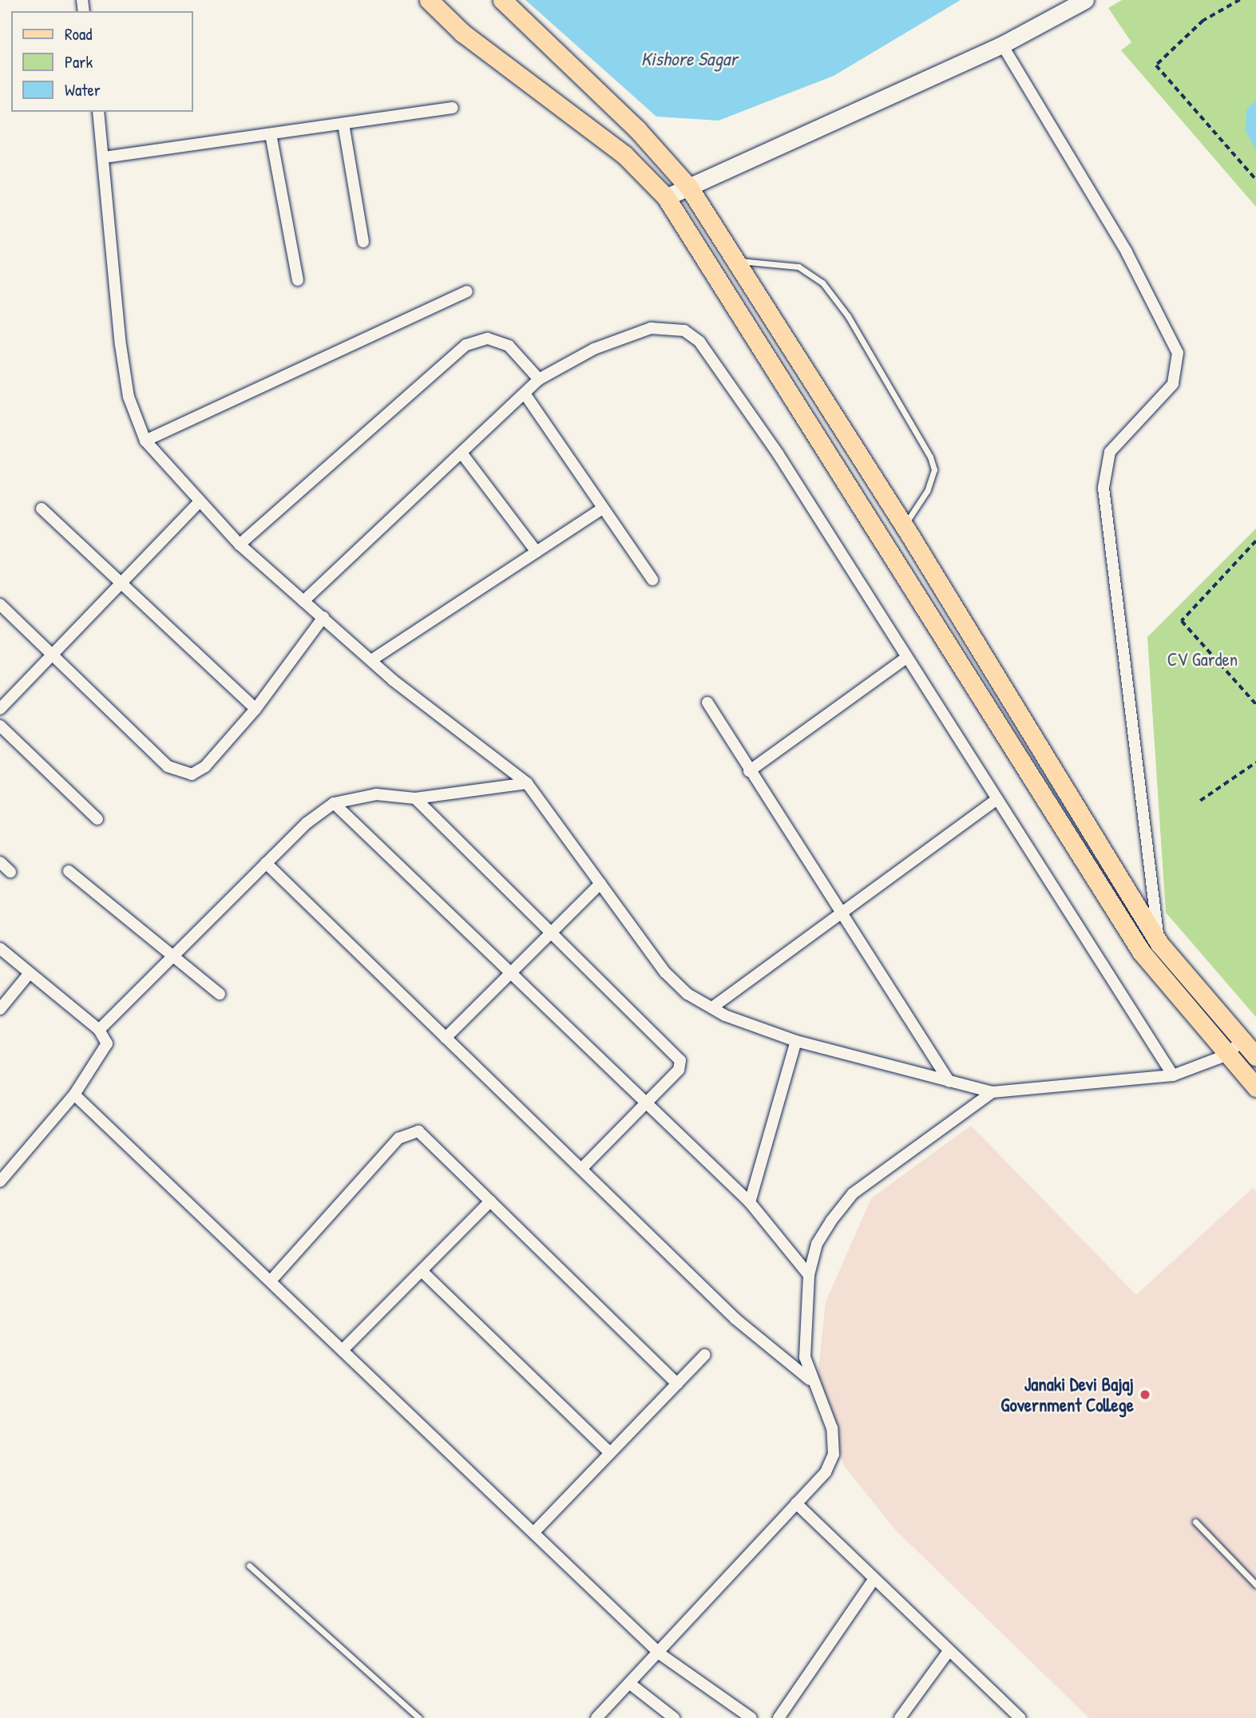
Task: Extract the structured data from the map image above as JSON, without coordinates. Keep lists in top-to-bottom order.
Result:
{
  "water": ["Kishore Sagar"],
  "parks": ["CV Garden"],
  "places": ["Janaki Devi Bajaj Government College"],
  "legend": ["Road", "Park", "Water"]
}
